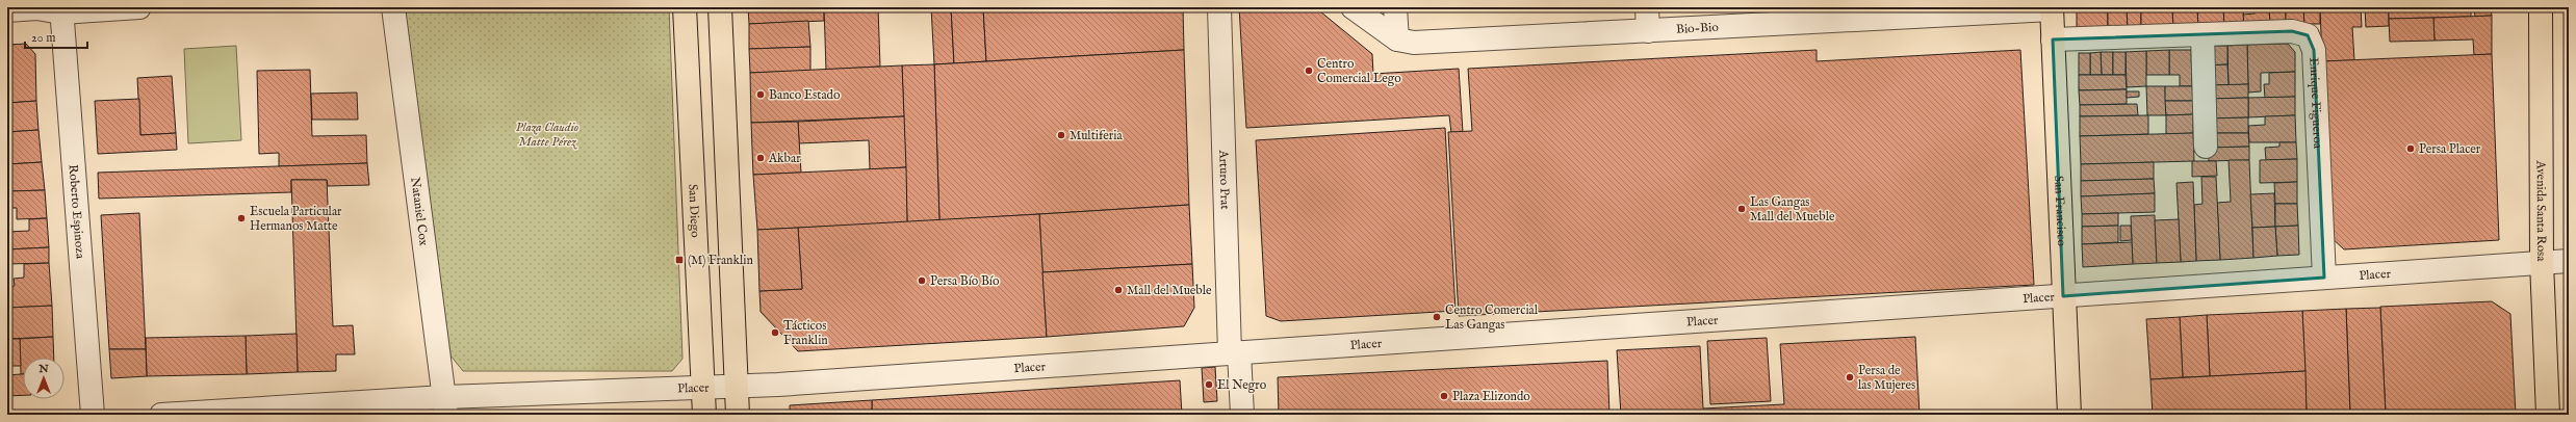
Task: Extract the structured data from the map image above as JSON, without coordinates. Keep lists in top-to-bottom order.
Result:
{
  "streets": {
    "main road": ["San Diego", "San Francisco", "Avenida Santa Rosa"],
    "street": [
      "Bio-Bio",
      "Enrique Figueroa",
      "Arturo Prat",
      "Roberto Espinoza",
      "Nataniel Cox",
      "Placer"
    ]
  },
  "crossings": [
    ["Bio-Bio", "San Francisco"],
    ["Enrique Figueroa", "San Francisco"],
    ["Enrique Figueroa", "Placer"],
    ["Arturo Prat", "Placer"],
    ["Nataniel Cox", "Placer"],
    ["San Diego", "Placer"],
    ["San Francisco", "Placer"],
    ["Avenida Santa Rosa", "Placer"]
  ],
  "parks": ["Plaza Claudio Matte Pérez"],
  "places": {
    "other": [
      "Centro Comercial Lego",
      "Banco Estado",
      "Multiferia",
      "Persa Placer",
      "Akbar",
      "Las Gangas Mall del Mueble",
      "Escuela Particular Hermanos Matte",
      "Persa Bío Bío",
      "Mall del Mueble",
      "Centro Comercial Las Gangas",
      "Tácticos Franklin",
      "Persa de las Mujeres",
      "El Negro",
      "Plaza Elizondo"
    ],
    "transit": ["(M) Franklin"]
  },
  "scale_bar": "20 m",
  "north": "top"
}
